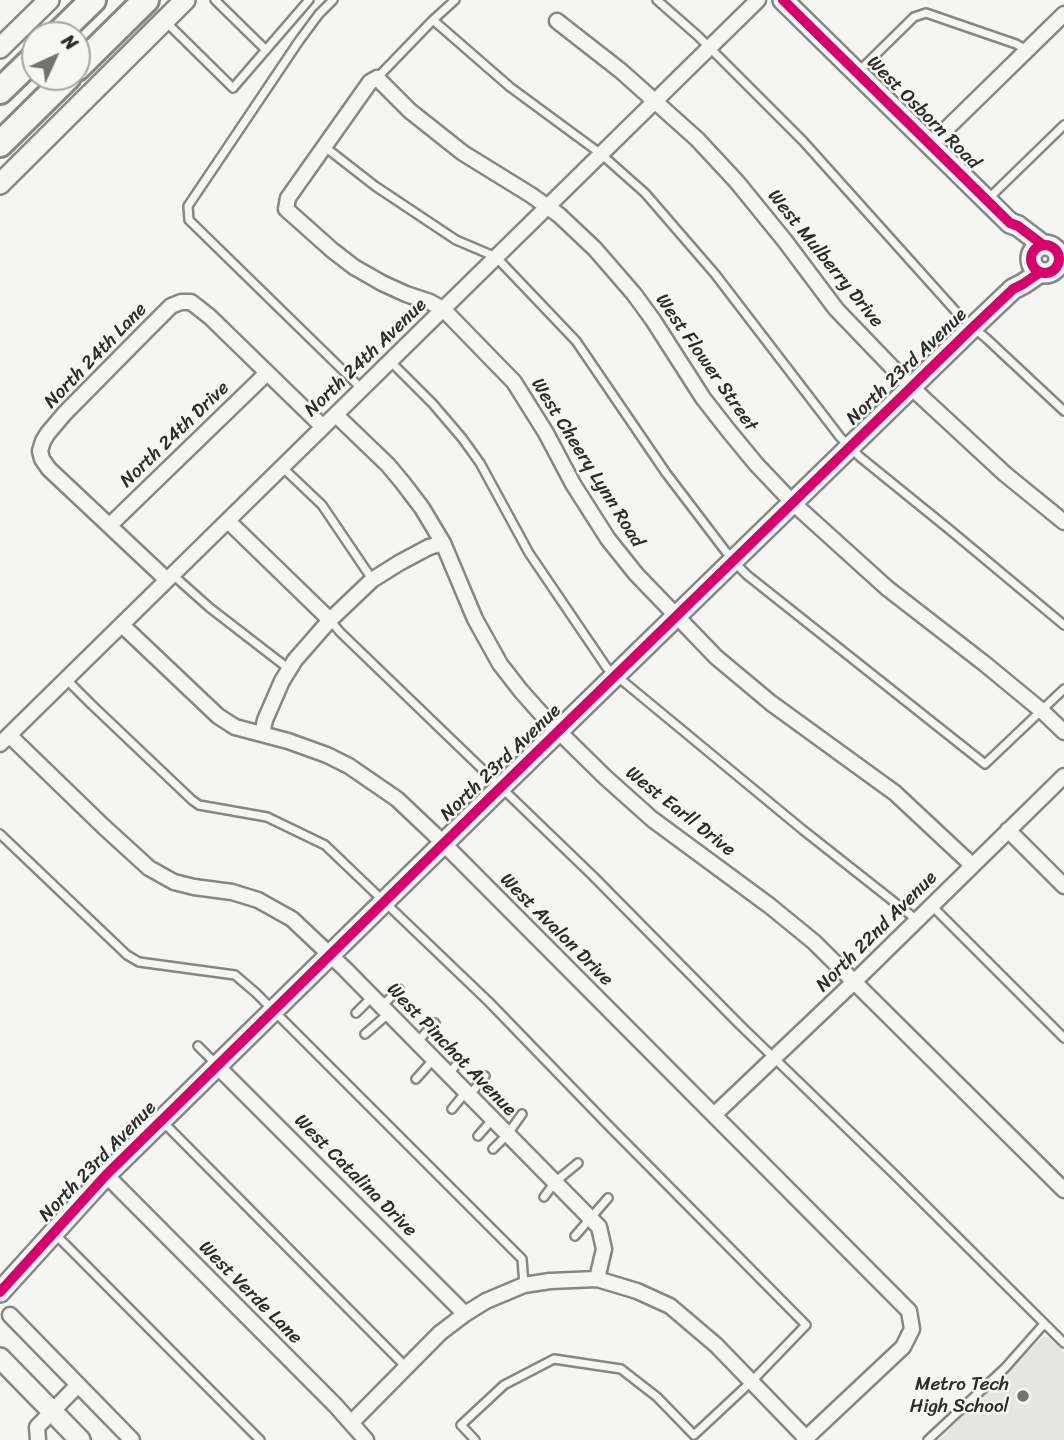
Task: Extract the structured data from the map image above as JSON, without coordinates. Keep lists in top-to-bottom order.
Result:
{
  "streets": {
    "street": [
      "West Osborn Road",
      "West Mulberry Drive",
      "North 24th Lane",
      "North 24th Avenue",
      "West Flower Street",
      "North 23rd Avenue",
      "North 24th Drive",
      "West Cheery Lynn Road",
      "West Earll Drive",
      "West Avalon Drive",
      "North 22nd Avenue",
      "West Pinchot Avenue",
      "West Catalina Drive",
      "West Verde Lane"
    ]
  },
  "crossings": [
    ["West Osborn Road", "North 23rd Avenue"],
    ["West Mulberry Drive", "North 24th Avenue"],
    ["West Mulberry Drive", "North 23rd Avenue"],
    ["North 24th Lane", "North 24th Drive"],
    ["North 24th Avenue", "West Flower Street"],
    ["North 24th Avenue", "West Cheery Lynn Road"],
    ["North 24th Avenue", "West Earll Drive"],
    ["North 24th Avenue", "West Avalon Drive"],
    ["North 24th Avenue", "West Pinchot Avenue"],
    ["West Flower Street", "North 23rd Avenue"],
    ["North 23rd Avenue", "West Cheery Lynn Road"],
    ["North 23rd Avenue", "West Earll Drive"],
    ["North 23rd Avenue", "West Avalon Drive"],
    ["North 23rd Avenue", "West Pinchot Avenue"],
    ["North 23rd Avenue", "West Catalina Drive"],
    ["North 23rd Avenue", "West Verde Lane"],
    ["West Cheery Lynn Road", "North 22nd Avenue"],
    ["West Earll Drive", "North 22nd Avenue"],
    ["West Avalon Drive", "North 22nd Avenue"]
  ],
  "places": ["Metro Tech High School"],
  "north": "top right"
}
